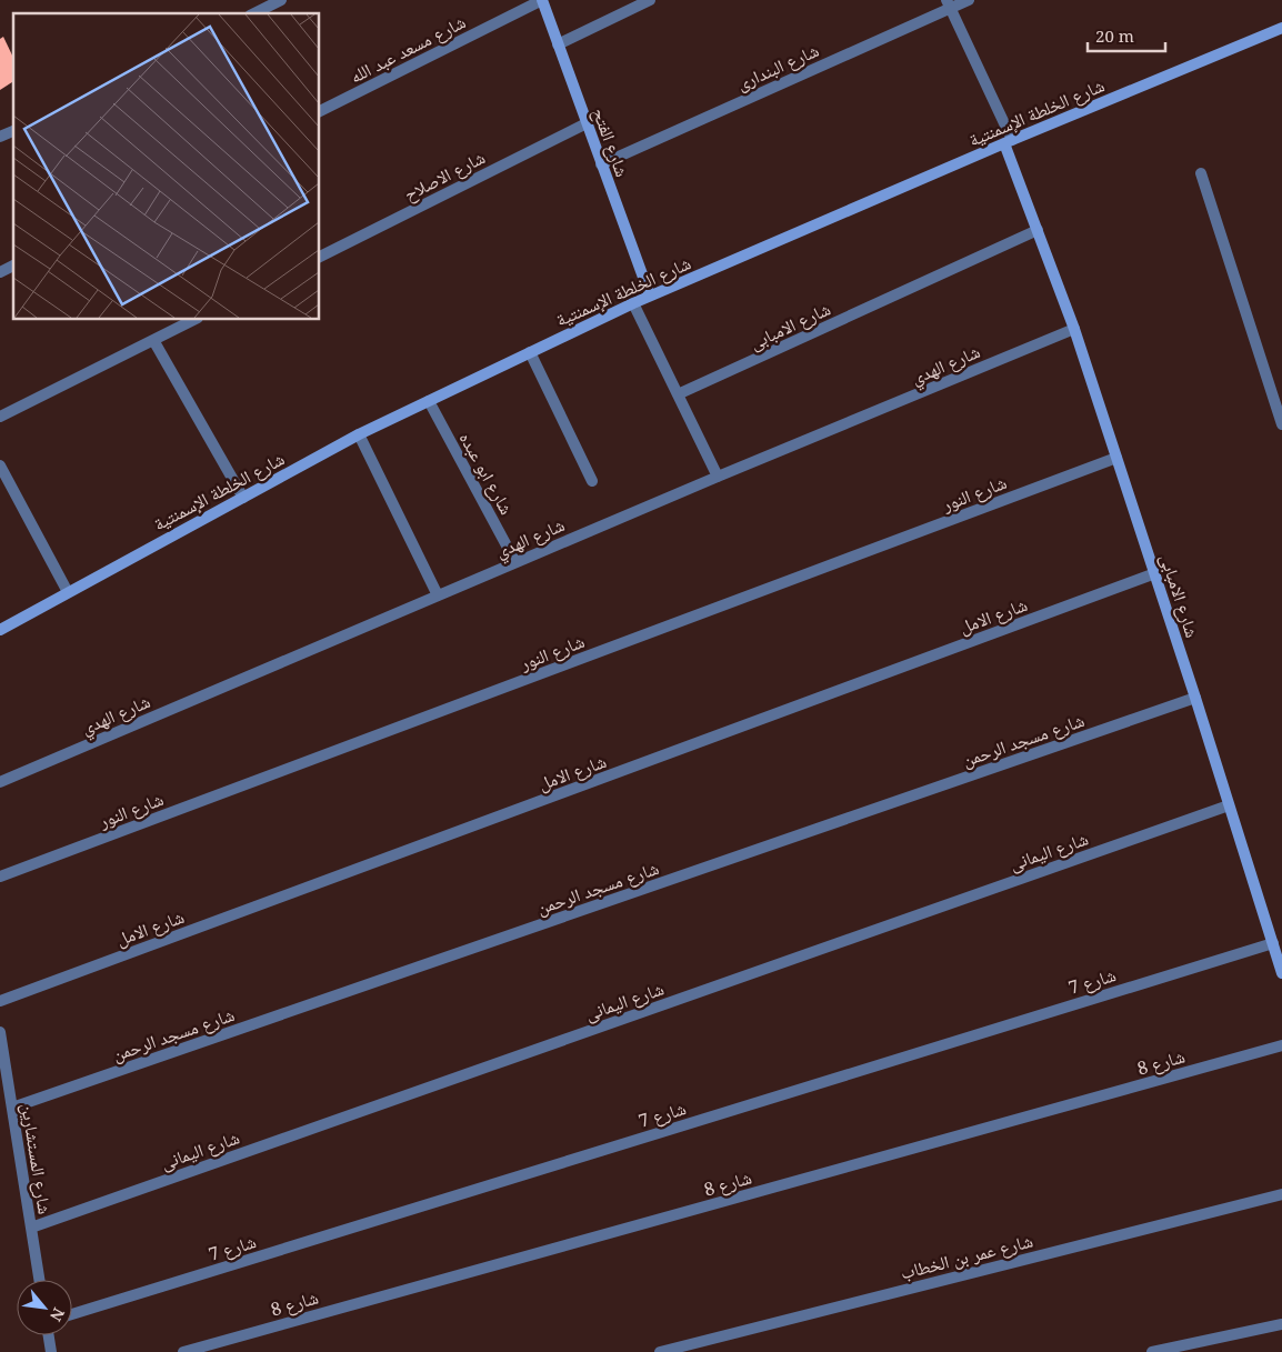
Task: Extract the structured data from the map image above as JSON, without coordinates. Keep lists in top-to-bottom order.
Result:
{
  "streets": {
    "street": [
      "شارع مسعد عبد الله",
      "شارع البندارى",
      "شارع الخلطة الإسمنتية",
      "شارع الفتح",
      "شارع الاصلاح",
      "شارع الامبابى",
      "شارع الهدي",
      "شارع ابو عبده",
      "شارع النور",
      "شارع الامل",
      "شارع مسجد الرحمن",
      "شارع اليمانى",
      "شارع 7",
      "شارع 8",
      "شارع المستشارين",
      "شارع عمر بن الخطاب"
    ]
  },
  "crossings": [
    ["شارع مسعد عبد الله", "شارع الفتح"],
    ["شارع البندارى", "شارع الفتح"],
    ["شارع الخلطة الإسمنتية", "شارع الفتح"],
    ["شارع الخلطة الإسمنتية", "شارع الامبابى"],
    ["شارع الخلطة الإسمنتية", "شارع ابو عبده"],
    ["شارع الفتح", "شارع الاصلاح"],
    ["شارع الامبابى", "شارع الهدي"],
    ["شارع الامبابى", "شارع النور"],
    ["شارع الامبابى", "شارع الامل"],
    ["شارع الامبابى", "شارع مسجد الرحمن"],
    ["شارع الامبابى", "شارع اليمانى"],
    ["شارع الامبابى", "شارع 7"],
    ["شارع الهدي", "شارع ابو عبده"],
    ["شارع مسجد الرحمن", "شارع المستشارين"],
    ["شارع اليمانى", "شارع المستشارين"]
  ],
  "scale_bar": "20 m",
  "north": "bottom right"
}
